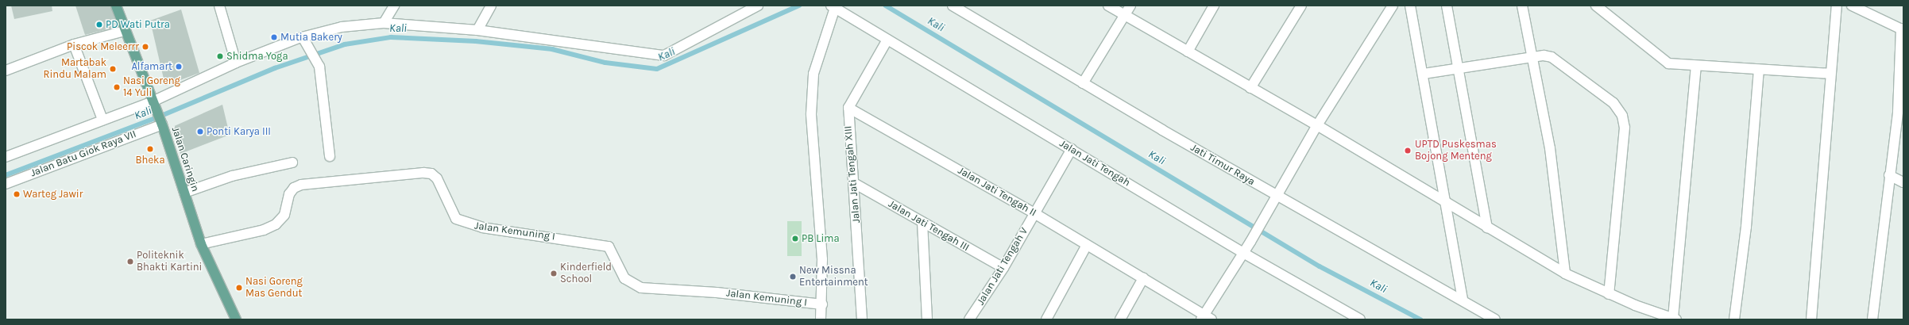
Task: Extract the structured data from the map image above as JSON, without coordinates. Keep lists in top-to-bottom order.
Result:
{
  "streets": {
    "main road": ["Jalan Caringin"],
    "street": [
      "Jalan Batu Giok Raya VII",
      "Jalan Jati Tengah",
      "Jati Timur Raya",
      "Jalan Jati Tengah XIII",
      "Jalan Jati Tengah II",
      "Jalan Jati Tengah III",
      "Jalan Kemuning I",
      "Jalan Jati Tengah V"
    ]
  },
  "crossings": [
    ["Jalan Batu Giok Raya VII", "Jalan Caringin"],
    ["Jalan Caringin", "Jalan Kemuning I"],
    ["Jalan Jati Tengah", "Jalan Kemuning I"],
    ["Jalan Jati Tengah", "Jalan Jati Tengah V"],
    ["Jalan Jati Tengah XIII", "Jalan Jati Tengah II"],
    ["Jalan Jati Tengah XIII", "Jalan Jati Tengah III"],
    ["Jalan Jati Tengah II", "Jalan Jati Tengah V"],
    ["Jalan Jati Tengah III", "Jalan Jati Tengah V"]
  ],
  "water": ["Kali"],
  "places": [
    "PD Wati Putra",
    "Mutia Bakery",
    "Piscok Meleerrr",
    "Shidma Yoga",
    "Alfamart",
    "Martabak Rindu Malam",
    "Nasi Goreng 14 Yuli",
    "Ponti Karya III",
    "Bheka",
    "UPTD Puskesmas Bojong Menteng",
    "Warteg Jawir",
    "PB Lima",
    "Politeknik Bhakti Kartini",
    "Kinderfield School",
    "New Missna Entertainment",
    "Nasi Goreng Mas Gendut"
  ]
}
